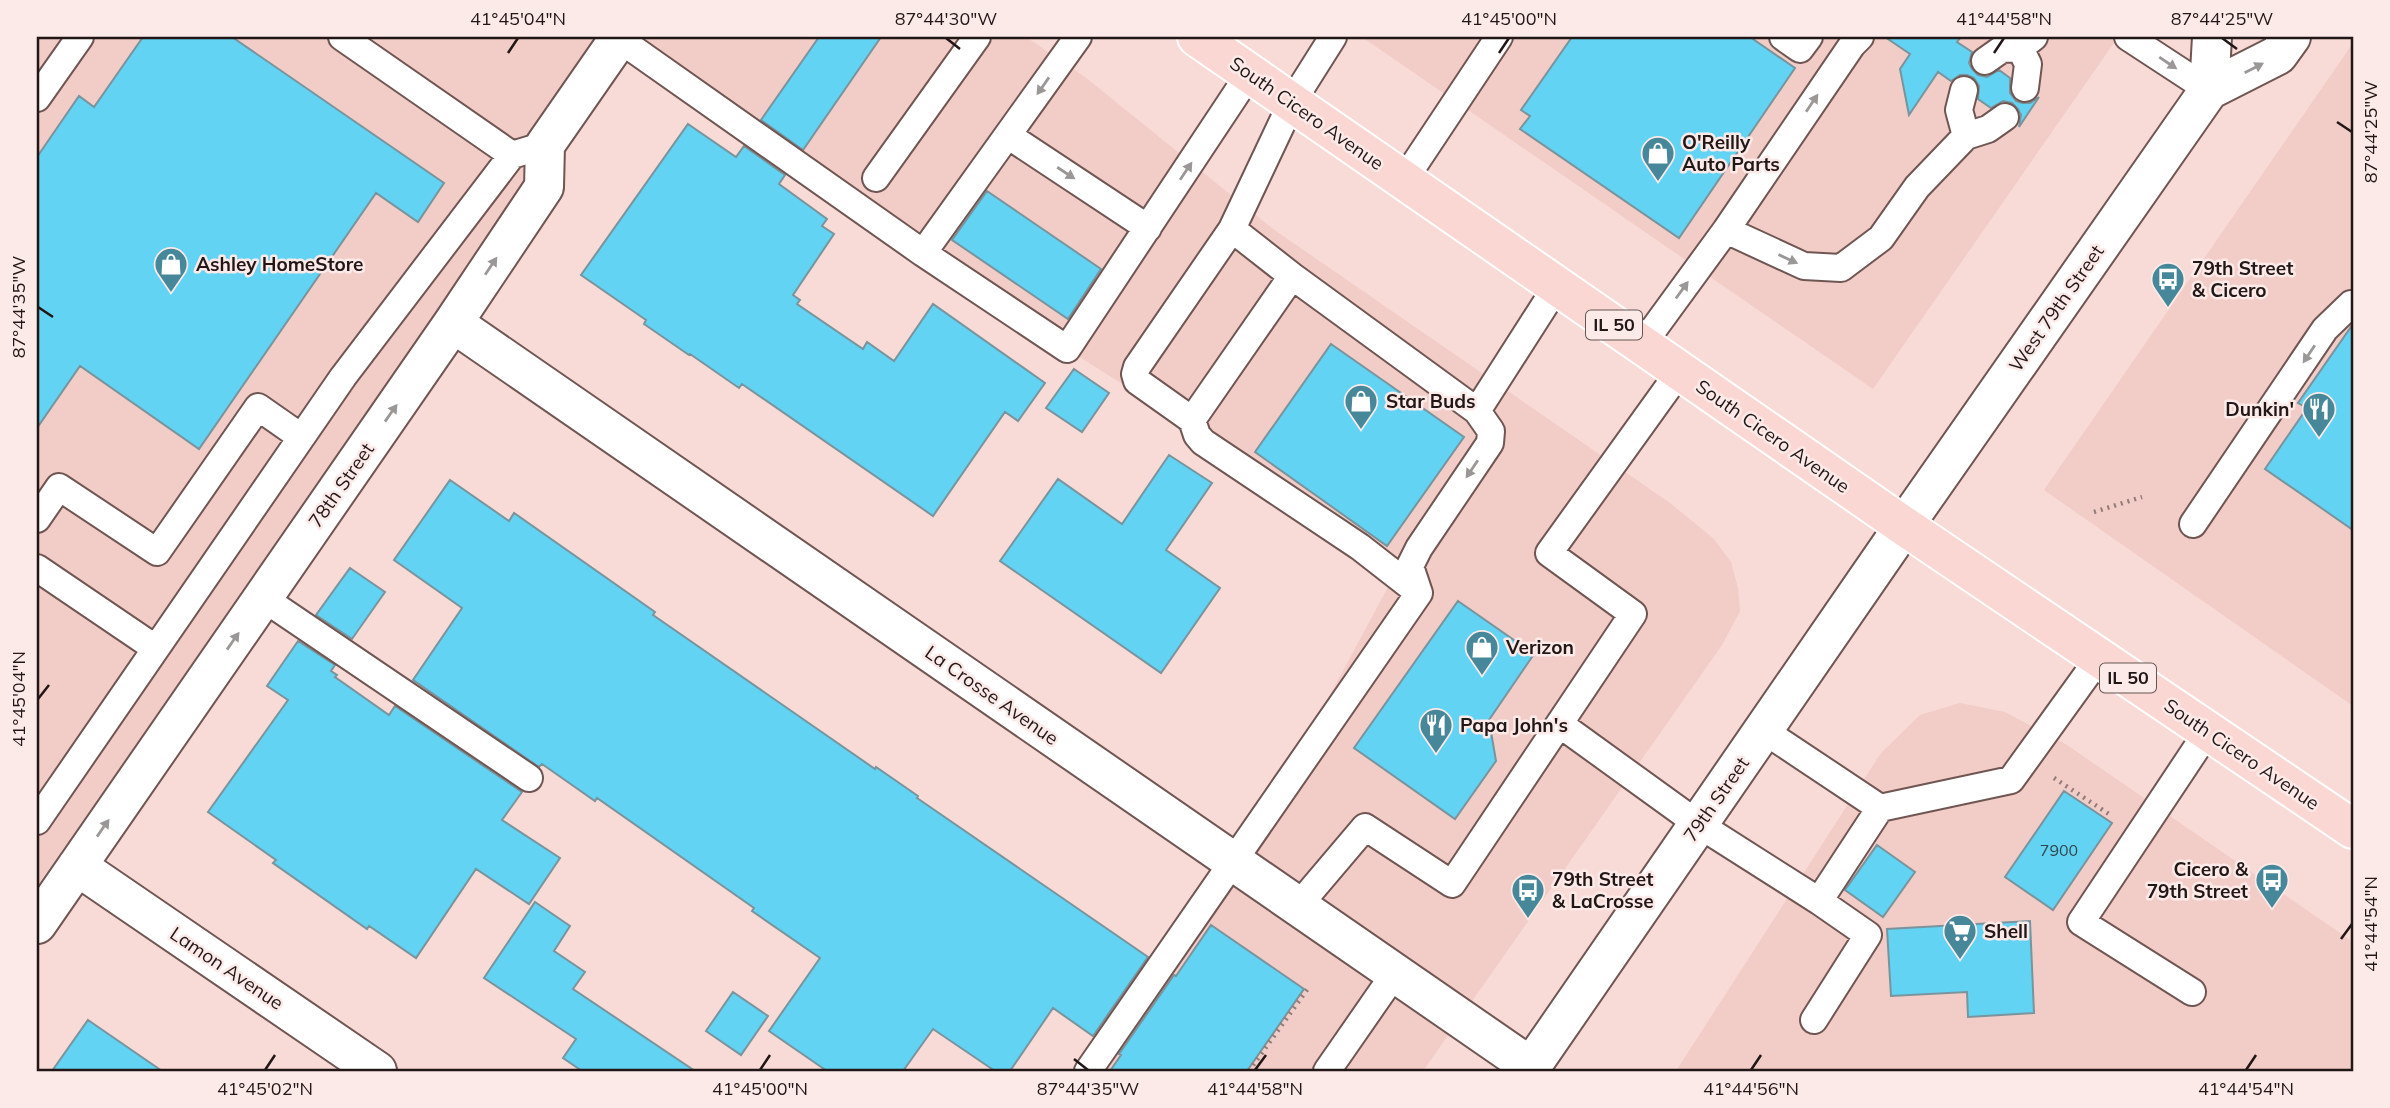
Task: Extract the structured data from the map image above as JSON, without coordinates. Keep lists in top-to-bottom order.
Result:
{
  "streets": {
    "main road": ["South Cicero Avenue", "IL 50"],
    "street": [
      "West 79th Street",
      "78th Street",
      "La Crosse Avenue",
      "79th Street",
      "Lamon Avenue"
    ]
  },
  "crossings": [
    ["South Cicero Avenue", "West 79th Street"],
    ["South Cicero Avenue", "79th Street"],
    ["West 79th Street", "79th Street"],
    ["78th Street", "La Crosse Avenue"],
    ["78th Street", "Lamon Avenue"],
    ["La Crosse Avenue", "79th Street"]
  ],
  "one_way": ["78th Street"],
  "places": {
    "shop": [
      "O'Reilly Auto Parts",
      "Ashley HomeStore",
      "Star Buds",
      "Verizon"
    ],
    "bus stop": ["79th Street & Cicero", "Cicero & 79th Street", "79th Street & LaCrosse"],
    "restaurant": ["Dunkin'", "Papa John's"],
    "supermarket": ["Shell"]
  },
  "house_numbers": ["7900"],
  "coordinates": [
    "41°45'04\"N",
    "87°44'30\"W",
    "41°45'00\"N",
    "41°44'58\"N",
    "87°44'25\"W",
    "87°44'35\"W",
    "41°44'54\"N",
    "41°45'02\"N",
    "41°44'56\"N"
  ]
}
